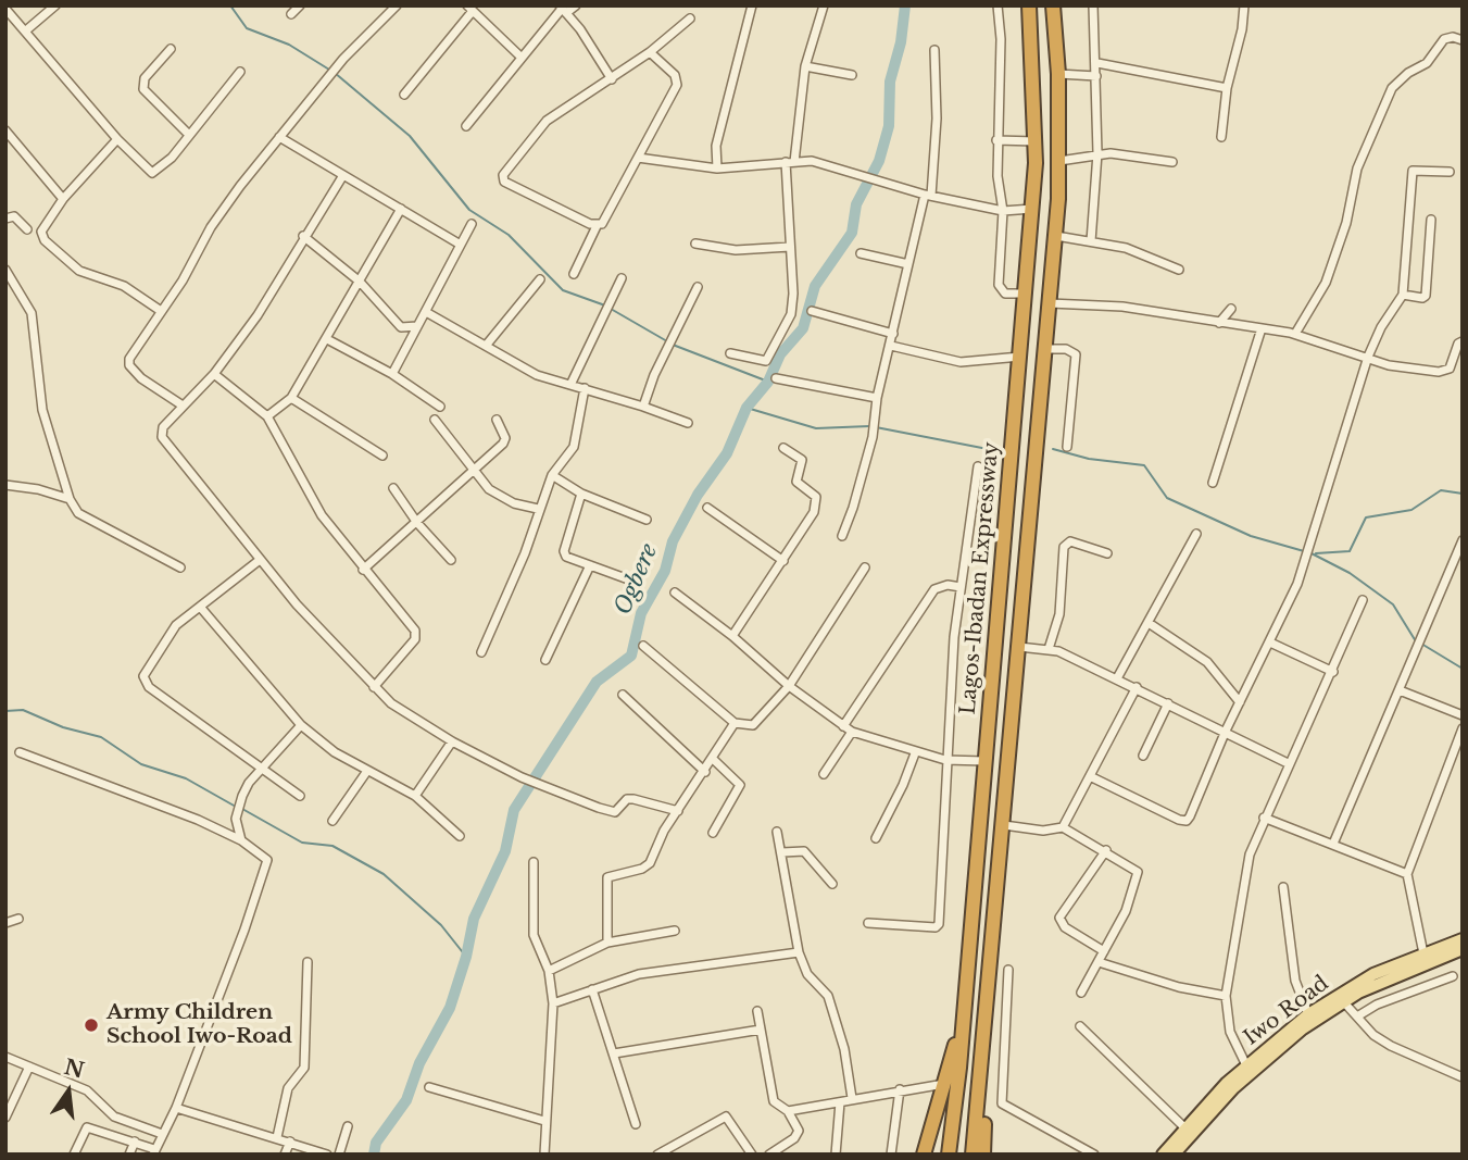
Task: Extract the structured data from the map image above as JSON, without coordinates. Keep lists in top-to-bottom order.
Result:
{
  "streets": {
    "highway": ["Lagos-Ibadan Expressway"],
    "main road": ["Iwo Road"]
  },
  "water": ["Ogbere"],
  "places": ["Army Children School Iwo-Road"],
  "north": "top"
}
